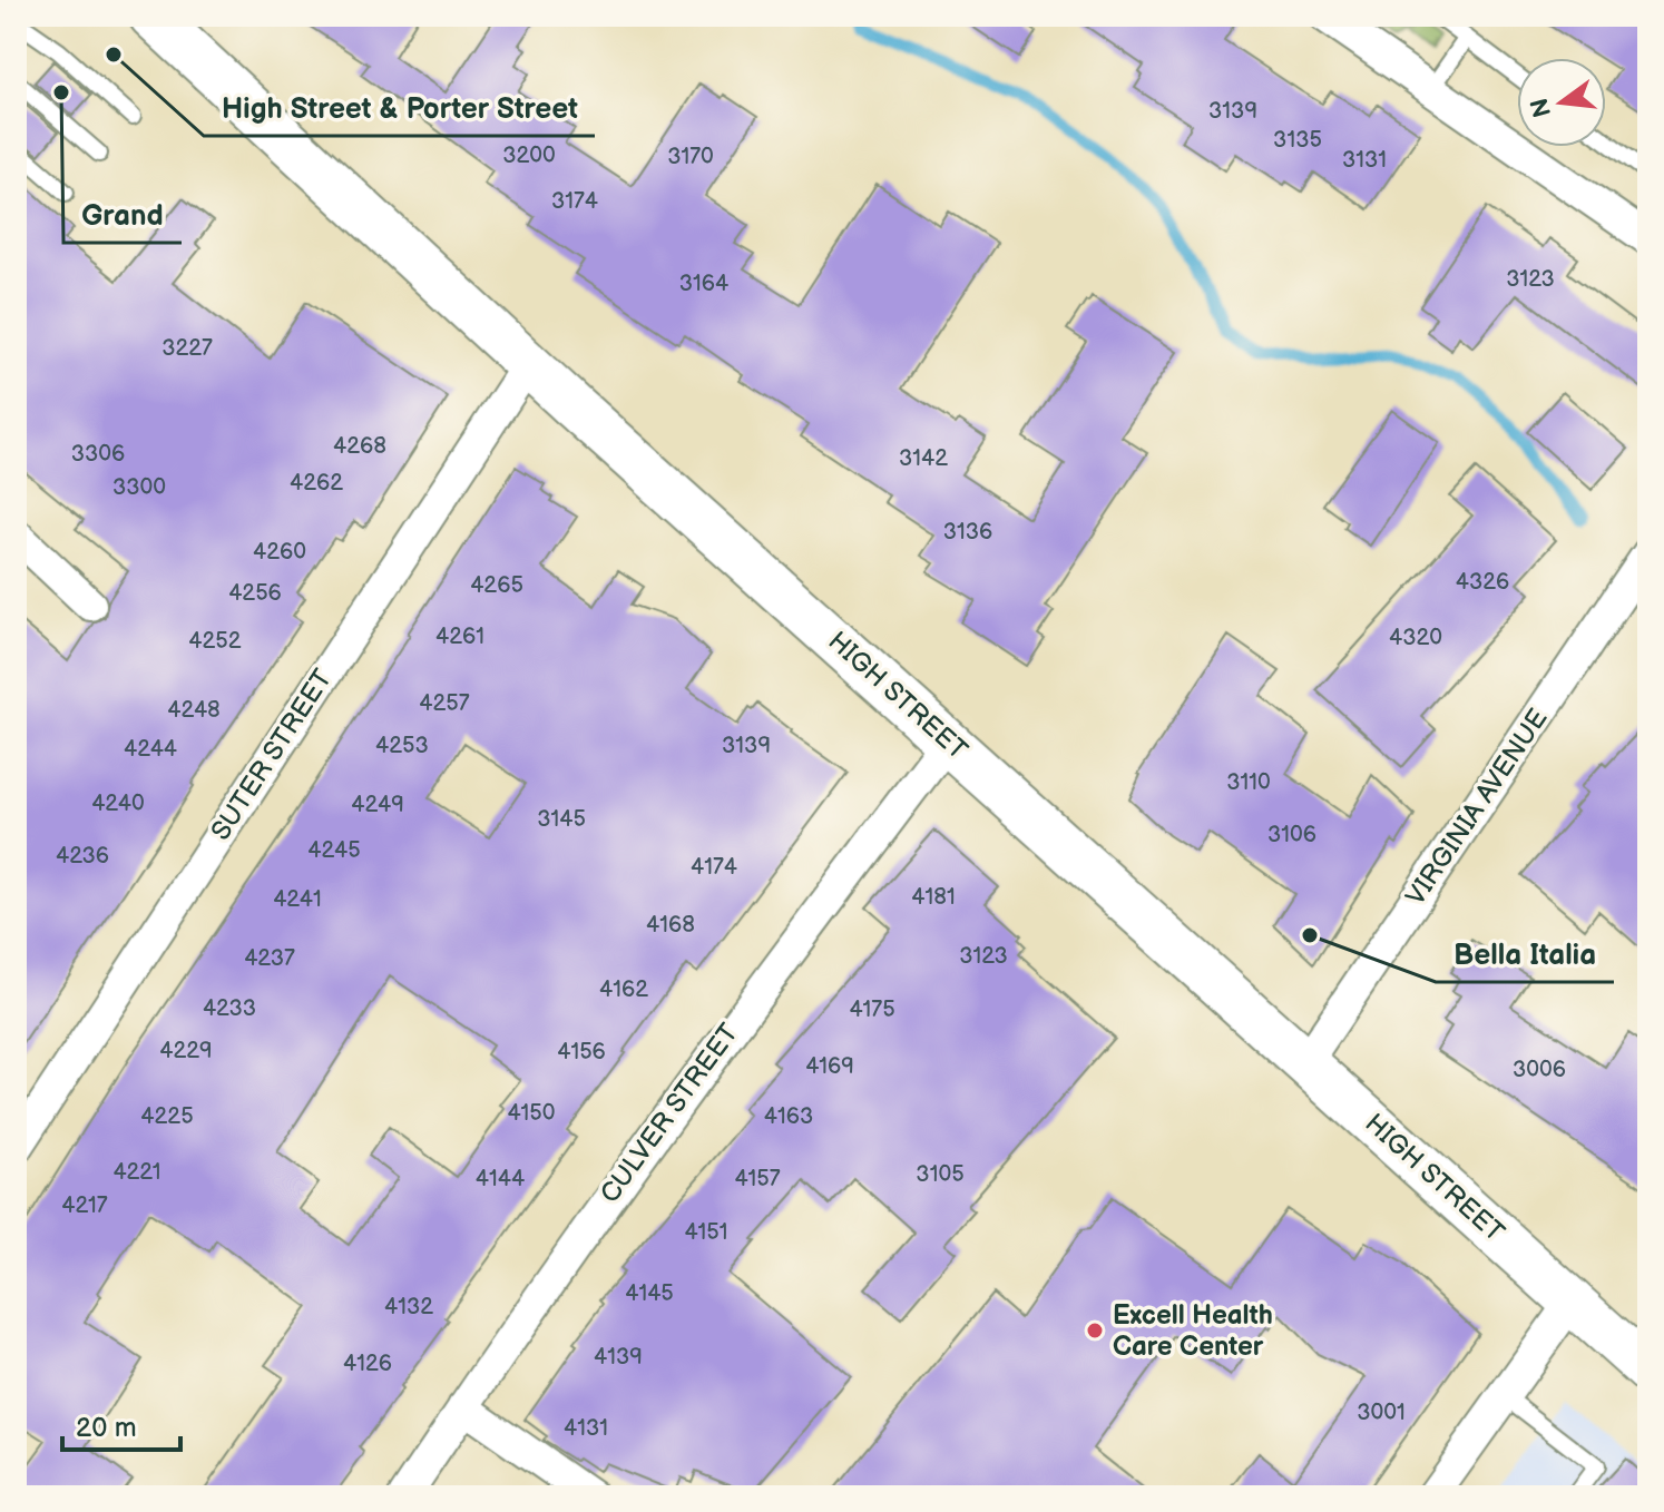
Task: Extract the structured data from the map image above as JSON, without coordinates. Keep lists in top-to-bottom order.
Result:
{
  "streets": {
    "main road": ["HIGH STREET"],
    "street": ["SUTER STREET", "VIRGINIA AVENUE", "CULVER STREET"]
  },
  "crossings": [
    ["HIGH STREET", "SUTER STREET"],
    ["HIGH STREET", "VIRGINIA AVENUE"],
    ["HIGH STREET", "CULVER STREET"]
  ],
  "places": [
    "High Street & Porter Street",
    "Grand",
    "Bella Italia",
    "Excell Health Care Center"
  ],
  "house_numbers": [
    "3139",
    "3135",
    "3200",
    "3170",
    "3131",
    "3174",
    "3123",
    "3164",
    "3227",
    "4268",
    "3306",
    "3142",
    "4262",
    "3300",
    "3136",
    "4260",
    "4326",
    "4265",
    "4256",
    "4261",
    "4320",
    "4252",
    "4257",
    "4248",
    "4253",
    "3139",
    "4244",
    "3110",
    "4240",
    "4249",
    "3145",
    "3106",
    "4245",
    "4236",
    "4174",
    "4181",
    "4241",
    "4168",
    "3123",
    "4237",
    "4162",
    "4233",
    "4175",
    "4229",
    "4156",
    "4169",
    "3006",
    "4150",
    "4225",
    "4163",
    "4221",
    "3105",
    "4144",
    "4157",
    "4217",
    "4151",
    "4145",
    "4132",
    "4139",
    "4126",
    "3001",
    "4131"
  ],
  "scale_bar": "20 m",
  "north": "left"
}
